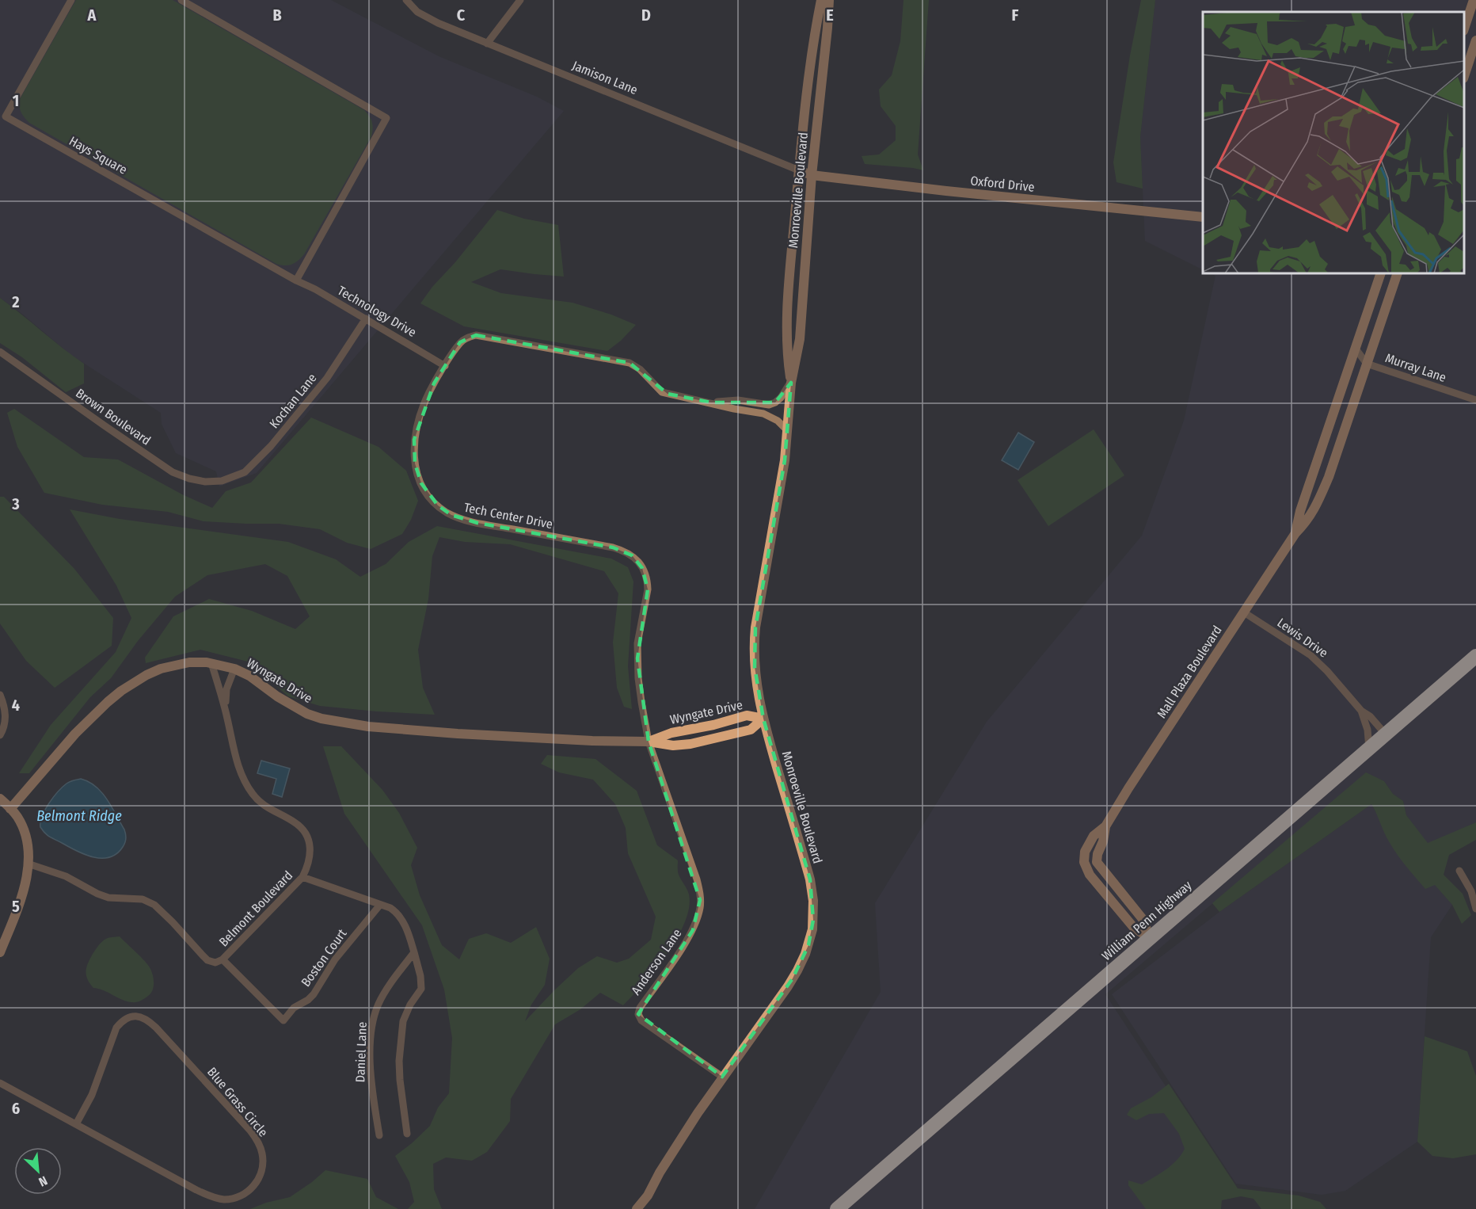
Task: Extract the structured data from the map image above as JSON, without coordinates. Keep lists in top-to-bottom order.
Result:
{
  "streets": {
    "highway": ["William Penn Highway"],
    "main road": [
      "Oxford Drive",
      "Monroeville Boulevard",
      "Mall Plaza Boulevard",
      "Wyngate Drive"
    ],
    "street": [
      "Jamison Lane",
      "Hays Square",
      "Technology Drive",
      "Murray Lane",
      "Kochan Lane",
      "Brown Boulevard",
      "Tech Center Drive",
      "Lewis Drive",
      "Belmont Boulevard",
      "Boston Court",
      "Anderson Lane",
      "Daniel Lane",
      "Blue Grass Circle"
    ]
  },
  "crossings": [
    ["Jamison Lane", "Oxford Drive"],
    ["Jamison Lane", "Monroeville Boulevard"],
    ["Hays Square", "Technology Drive"],
    ["Oxford Drive", "Monroeville Boulevard"],
    ["Monroeville Boulevard", "Tech Center Drive"],
    ["Monroeville Boulevard", "Wyngate Drive"],
    ["Monroeville Boulevard", "Anderson Lane"],
    ["Technology Drive", "Kochan Lane"],
    ["Technology Drive", "Tech Center Drive"],
    ["Murray Lane", "Mall Plaza Boulevard"],
    ["Kochan Lane", "Brown Boulevard"],
    ["Tech Center Drive", "Wyngate Drive"],
    ["Tech Center Drive", "Anderson Lane"],
    ["Lewis Drive", "Mall Plaza Boulevard"],
    ["Lewis Drive", "William Penn Highway"],
    ["Mall Plaza Boulevard", "William Penn Highway"],
    ["Wyngate Drive", "Belmont Boulevard"],
    ["Wyngate Drive", "Anderson Lane"],
    ["Belmont Boulevard", "Boston Court"]
  ],
  "water": ["Belmont Ridge"],
  "north": "bottom right",
  "grid": {
    "columns": [
      "A",
      "B",
      "C",
      "D",
      "E",
      "F"
    ],
    "rows": [
      "1",
      "2",
      "3",
      "4",
      "5",
      "6"
    ]
  }
}
